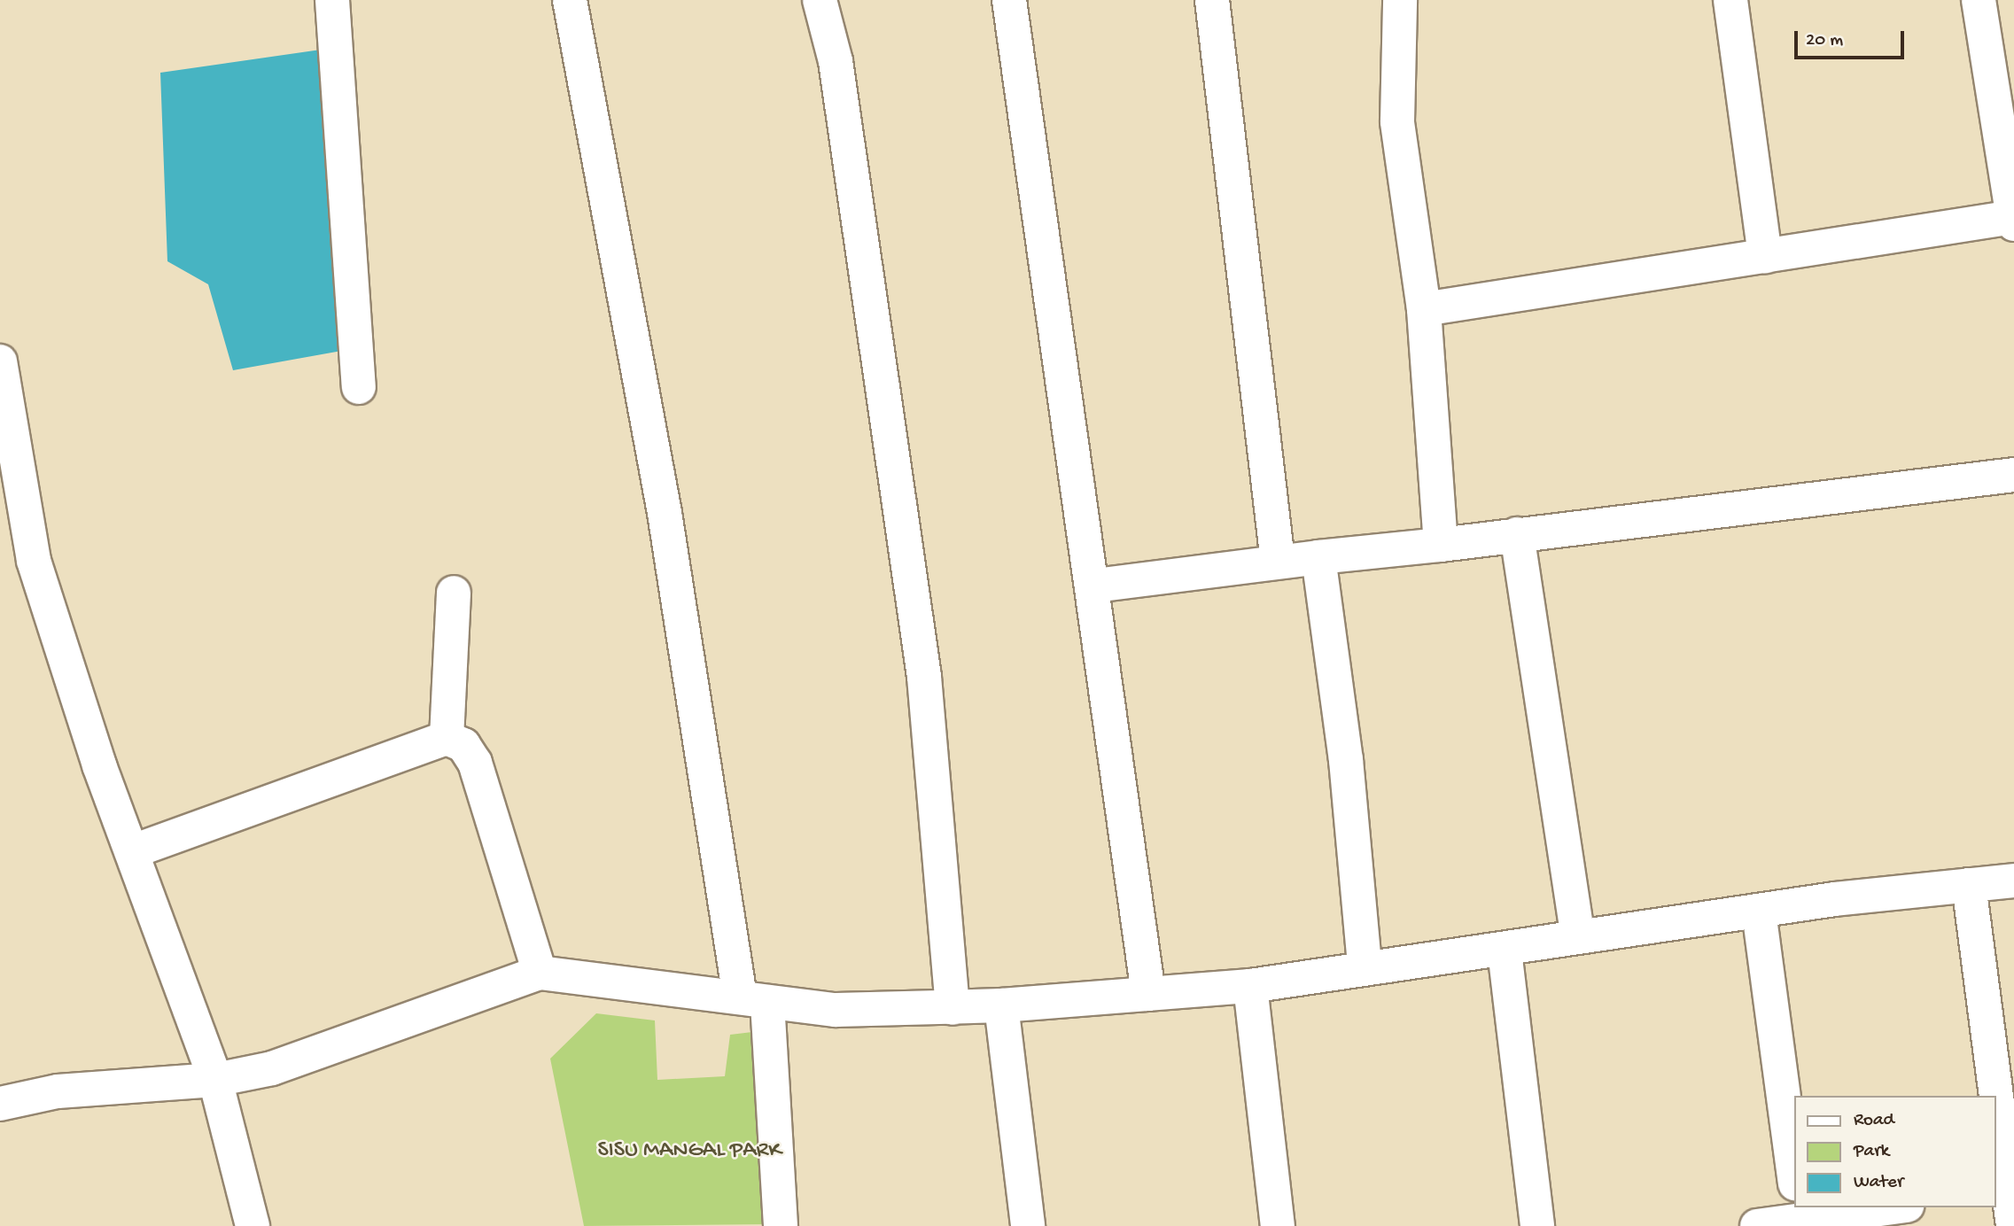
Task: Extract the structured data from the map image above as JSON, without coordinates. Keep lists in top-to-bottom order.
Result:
{
  "parks": ["SISU MANGAL PARK"],
  "legend": ["Road", "Park", "Water"],
  "scale_bar": "20 m"
}
